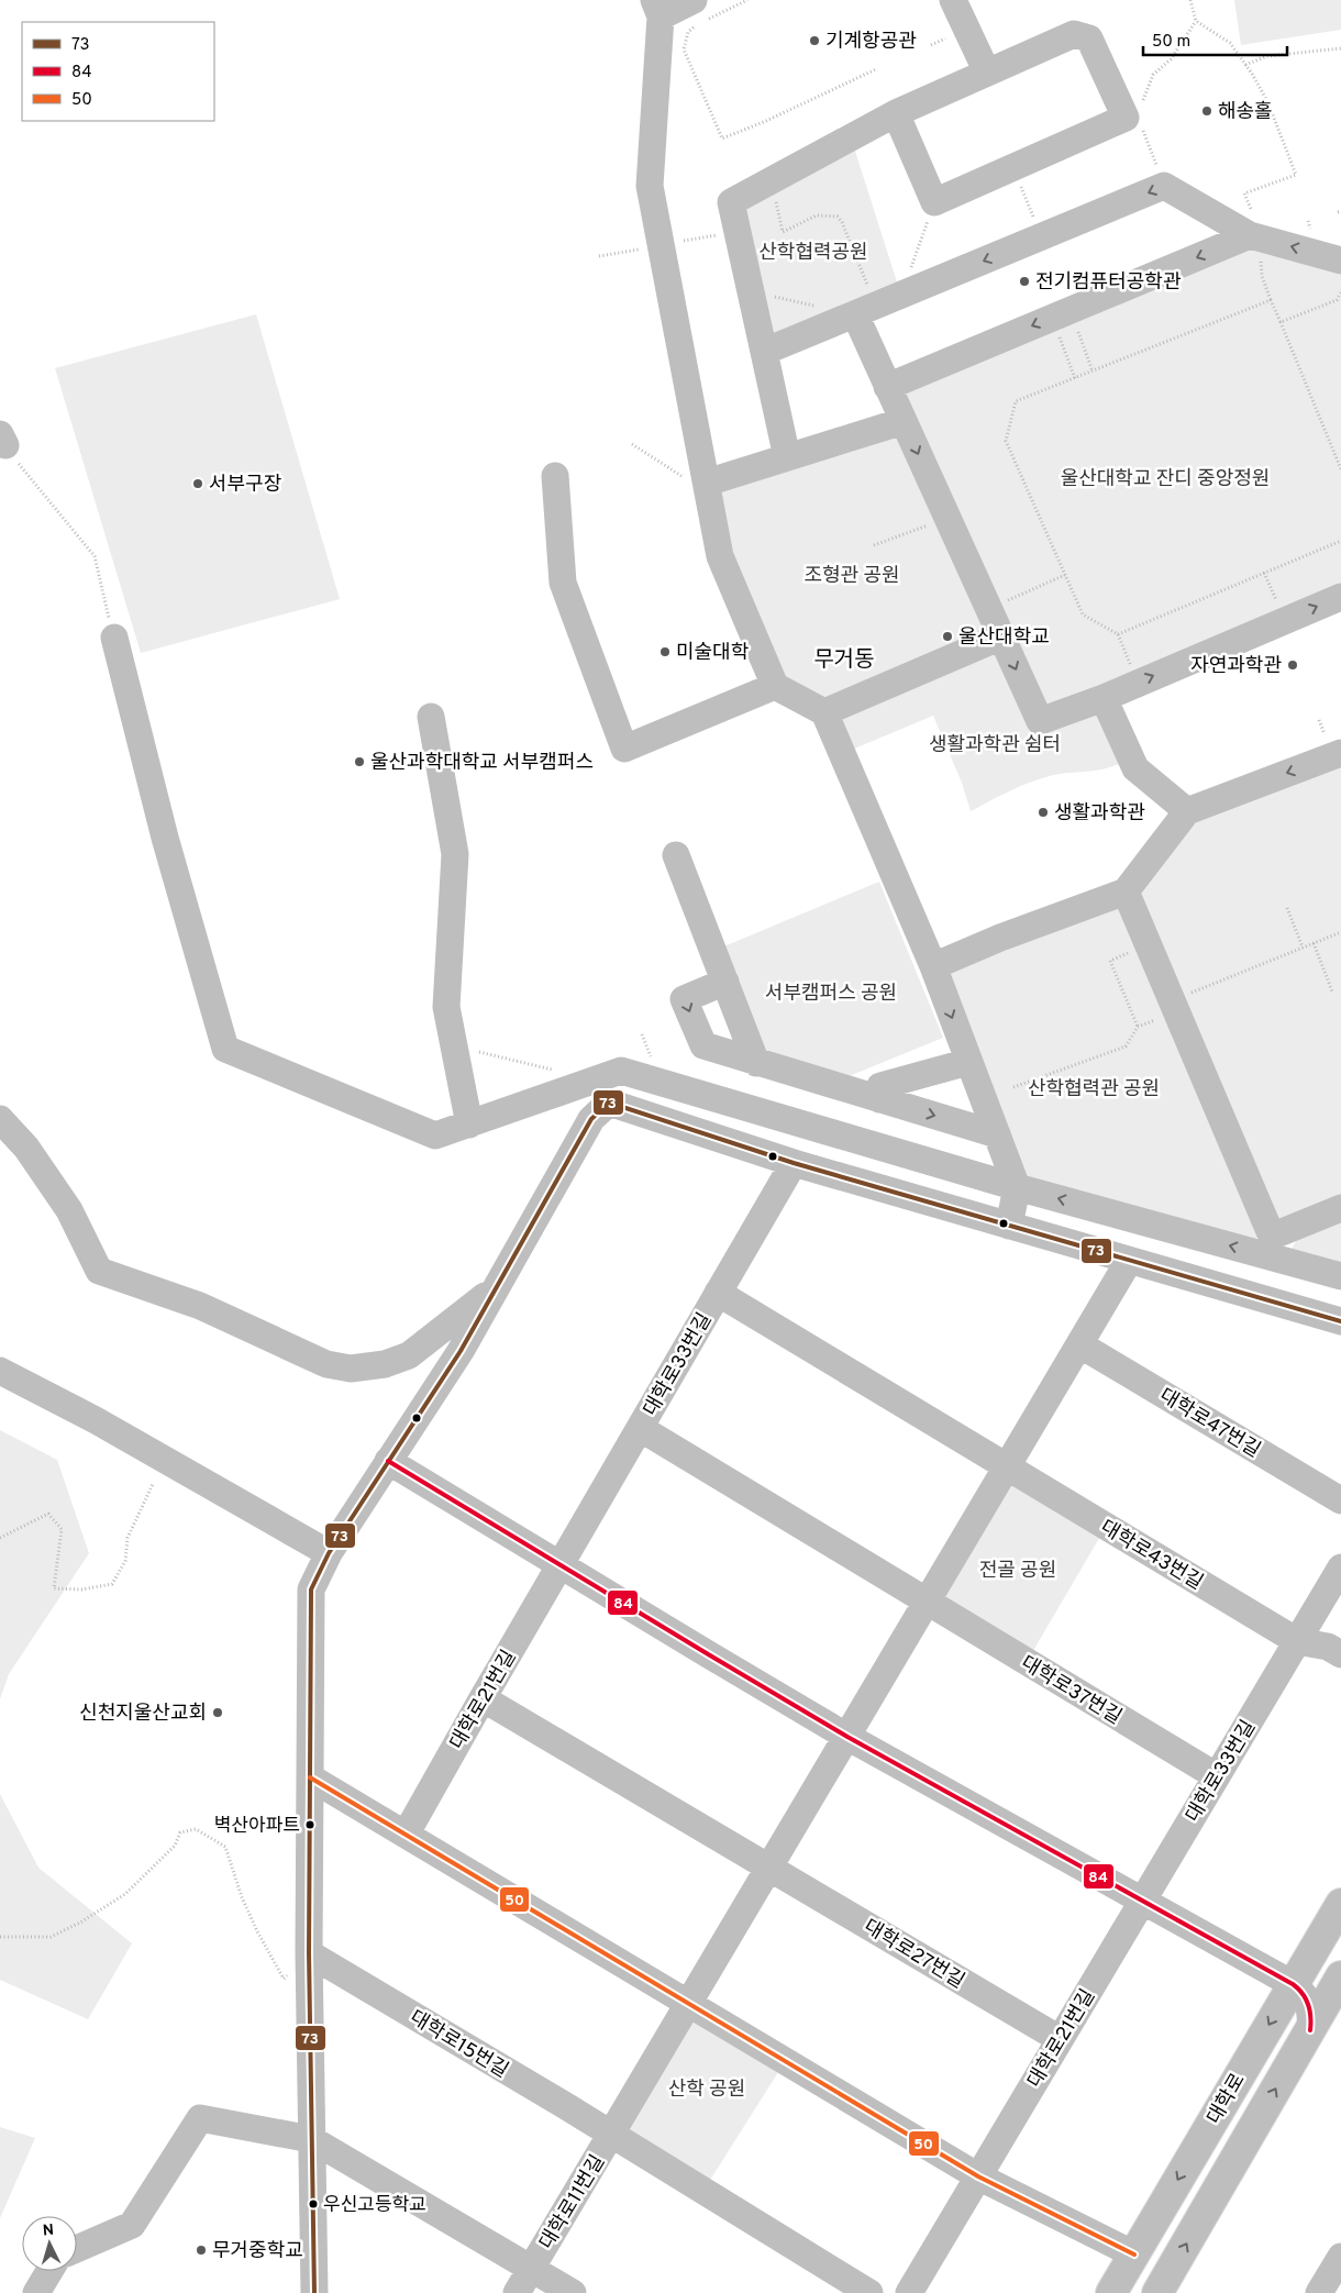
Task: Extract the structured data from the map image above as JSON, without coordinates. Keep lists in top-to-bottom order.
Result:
{
  "streets": {
    "main road": ["대학로"],
    "street": [
      "대학로33번길",
      "대학로47번길",
      "대학로43번길",
      "대학로37번길",
      "대학로21번길",
      "대학로27번길",
      "대학로15번길",
      "대학로11번길"
    ]
  },
  "crossings": [
    ["대학로33번길", "대학로43번길"],
    ["대학로33번길", "대학로37번길"],
    ["대학로33번길", "대학로21번길"],
    ["대학로21번길", "대학로27번길"],
    ["대학로15번길", "대학로11번길"]
  ],
  "districts": ["무거동"],
  "parks": [
    "산학협력공원",
    "울산대학교 잔디 중앙정원",
    "조형관 공원",
    "생활과학관 쉼터",
    "서부캠퍼스 공원",
    "산학협력관 공원",
    "전골 공원",
    "산학 공원"
  ],
  "places": [
    "기계항공관",
    "해송홀",
    "전기컴퓨터공학관",
    "서부구장",
    "울산대학교",
    "미술대학",
    "자연과학관",
    "울산과학대학교 서부캠퍼스",
    "생활과학관",
    "신천지울산교회",
    "벽산아파트",
    "우신고등학교",
    "무거중학교"
  ],
  "lines": ["transit line 73", "transit line 84", "transit line 50"],
  "legend": ["73", "84", "50"],
  "scale_bar": "50 m",
  "north": "top"
}
